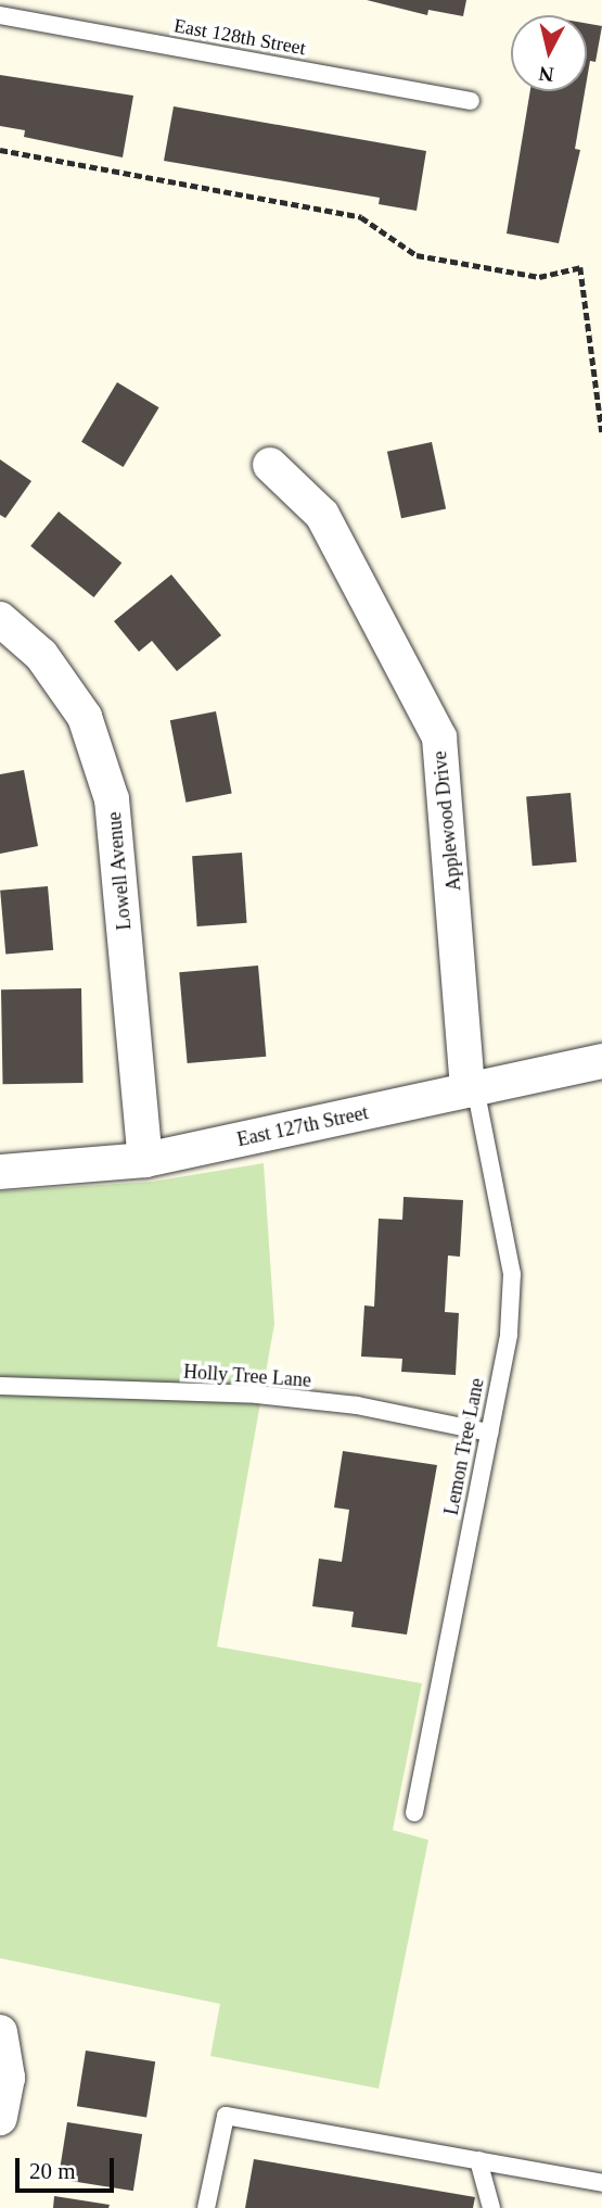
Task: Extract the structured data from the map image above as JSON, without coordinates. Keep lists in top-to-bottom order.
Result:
{
  "streets": {
    "street": ["Applewood Drive", "Lowell Avenue", "East 127th Street"],
    "lane": ["East 128th Street", "Holly Tree Lane", "Lemon Tree Lane"]
  },
  "crossings": [
    ["Applewood Drive", "East 127th Street"],
    ["Applewood Drive", "Lemon Tree Lane"],
    ["Lowell Avenue", "East 127th Street"],
    ["East 127th Street", "Lemon Tree Lane"],
    ["Holly Tree Lane", "Lemon Tree Lane"]
  ],
  "scale_bar": "20 m",
  "north": "bottom"
}
